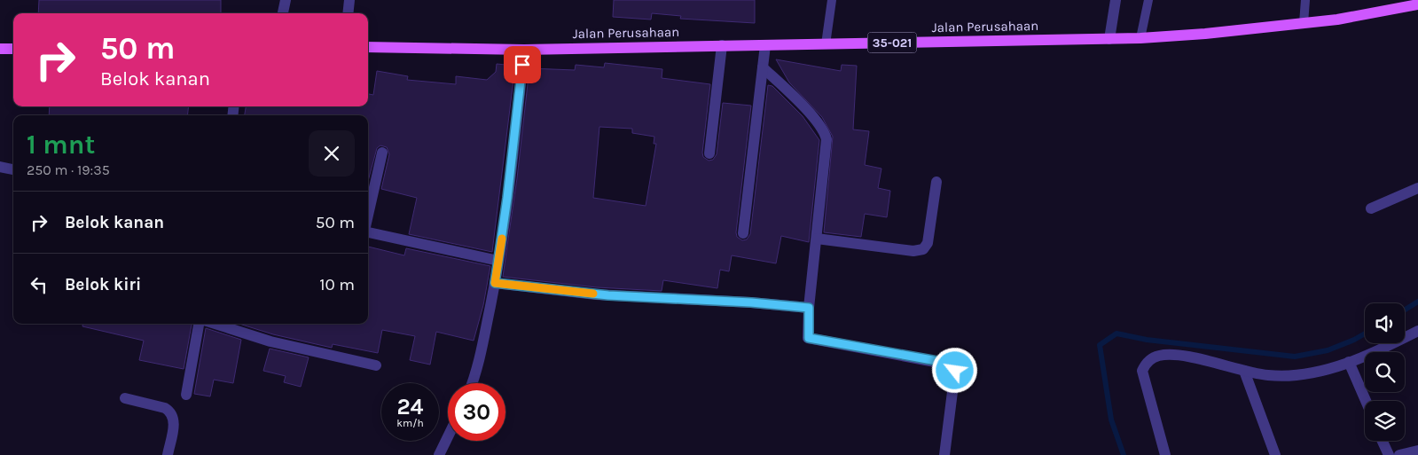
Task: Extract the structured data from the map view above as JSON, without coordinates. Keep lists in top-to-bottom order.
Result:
{
  "streets": {
    "main road": ["Jalan Perusahaan", "35-021"]
  },
  "page": {
    "turn": ["50 m", "Belok kanan"],
    "heading": ["1 mnt", "250 m · 19:35"],
    "list": [
      {
        "name": "Belok kanan",
        "value": "50 m"
      },
      {
        "name": "Belok kiri",
        "value": "10 m"
      }
    ],
    "speed": "24 km/h",
    "limit": "30"
  }
}
